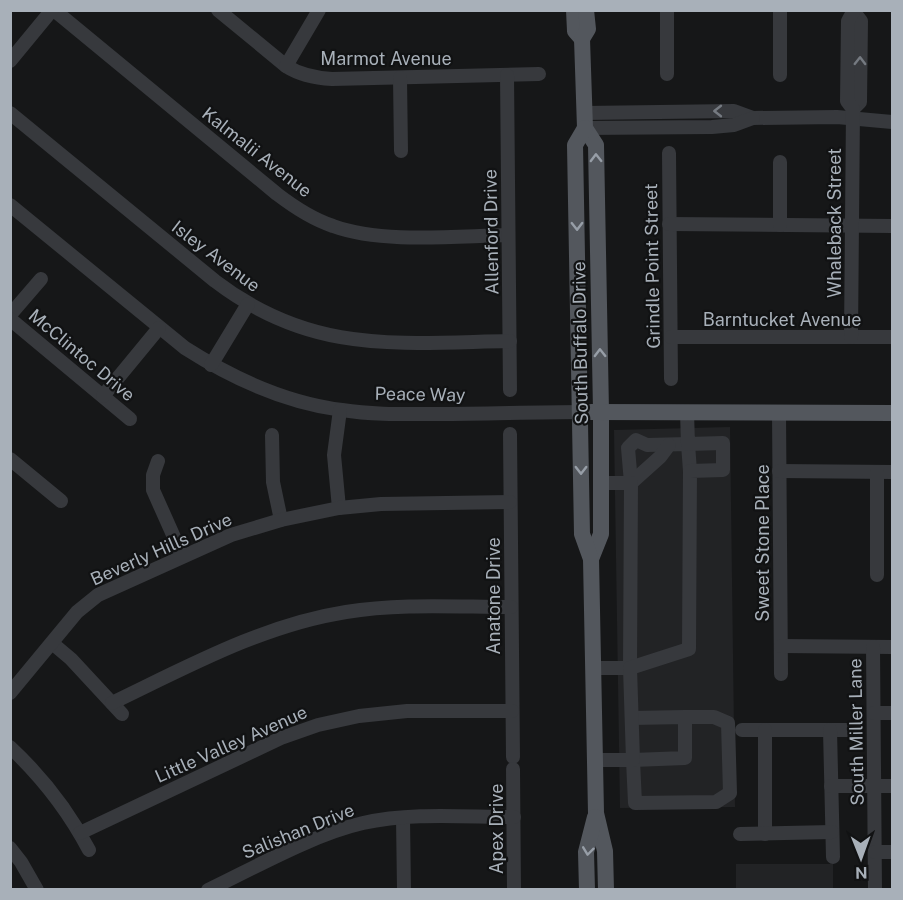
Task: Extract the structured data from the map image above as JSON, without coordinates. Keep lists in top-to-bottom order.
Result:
{
  "streets": {
    "main road": ["South Buffalo Drive", "Peace Way"],
    "street": [
      "Marmot Avenue",
      "Kalmalii Avenue",
      "Whaleback Street",
      "Allenford Drive",
      "Isley Avenue",
      "Grindle Point Street",
      "Barntucket Avenue",
      "McClintoc Drive",
      "Sweet Stone Place",
      "Beverly Hills Drive",
      "Anatone Drive",
      "South Miller Lane",
      "Little Valley Avenue",
      "Apex Drive",
      "Salishan Drive"
    ]
  },
  "crossings": [
    ["Marmot Avenue", "Allenford Drive"],
    ["Kalmalii Avenue", "Allenford Drive"],
    ["Whaleback Street", "Barntucket Avenue"],
    ["Allenford Drive", "Isley Avenue"],
    ["Grindle Point Street", "Barntucket Avenue"],
    ["South Buffalo Drive", "Peace Way"],
    ["Peace Way", "Sweet Stone Place"],
    ["Beverly Hills Drive", "Anatone Drive"],
    ["Anatone Drive", "Little Valley Avenue"],
    ["Anatone Drive", "Apex Drive"],
    ["Apex Drive", "Salishan Drive"]
  ],
  "north": "bottom"
}
